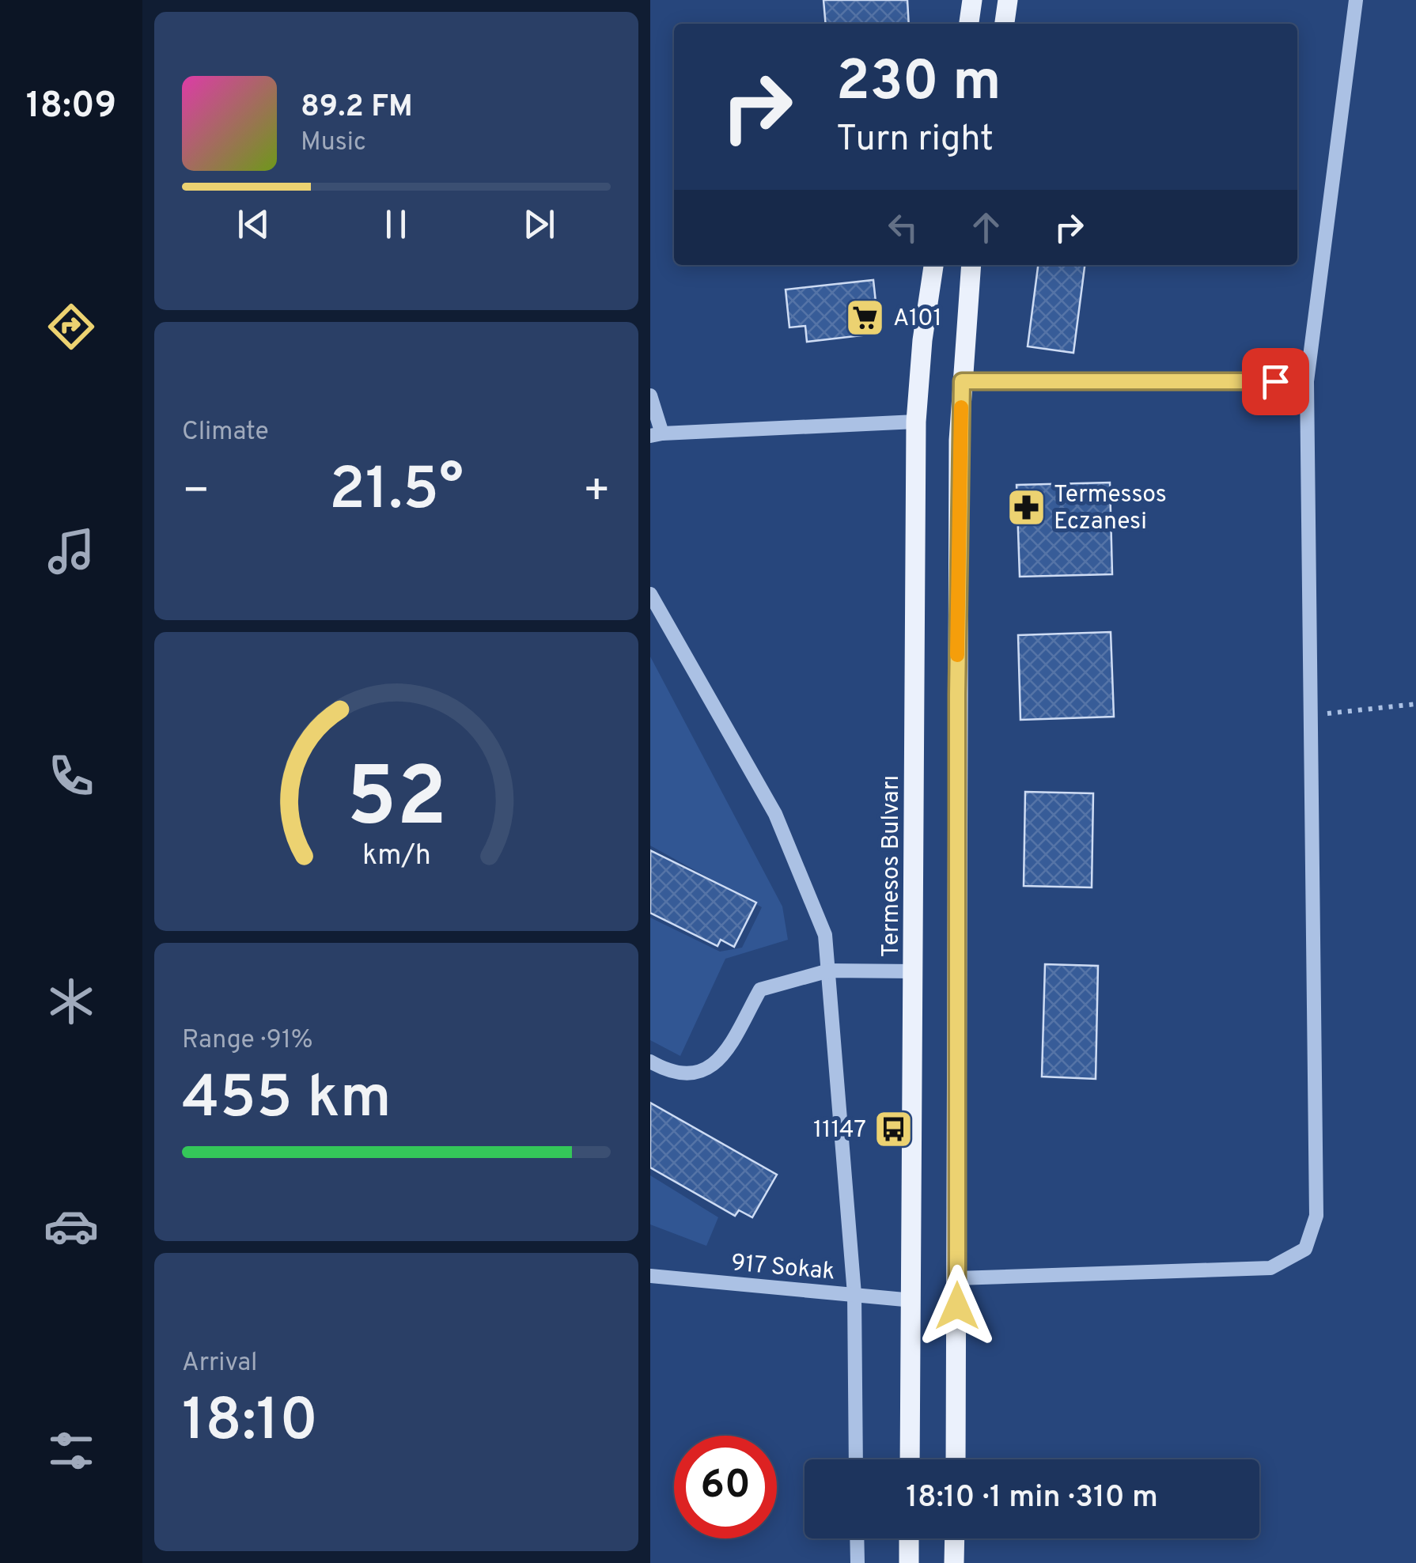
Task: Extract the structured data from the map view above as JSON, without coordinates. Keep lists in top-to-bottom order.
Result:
{
  "streets": {
    "main road": ["Termesos Bulvarı"],
    "street": ["917 Sokak"]
  },
  "crossings": [
    ["Termesos Bulvarı", "917 Sokak"]
  ],
  "places": {
    "supermarket": ["A101"],
    "pharmacy": ["Termessos Eczanesi"],
    "bus stop": ["11147"]
  },
  "page": {
    "tabs": "18:09",
    "turn": ["230 m", "Turn right"],
    "song": ["89.2 FM", "Music"],
    "tile": [
      "Climate",
      ["Range · 91%", "455 km"],
      ["Arrival", "18:10"]
    ],
    "heat": ["−", "21.5°", "+"],
    "limit": "60",
    "trip": "18:10 · 1 min · 310 m",
    "gauge": ["52", "km/h"]
  }
}
